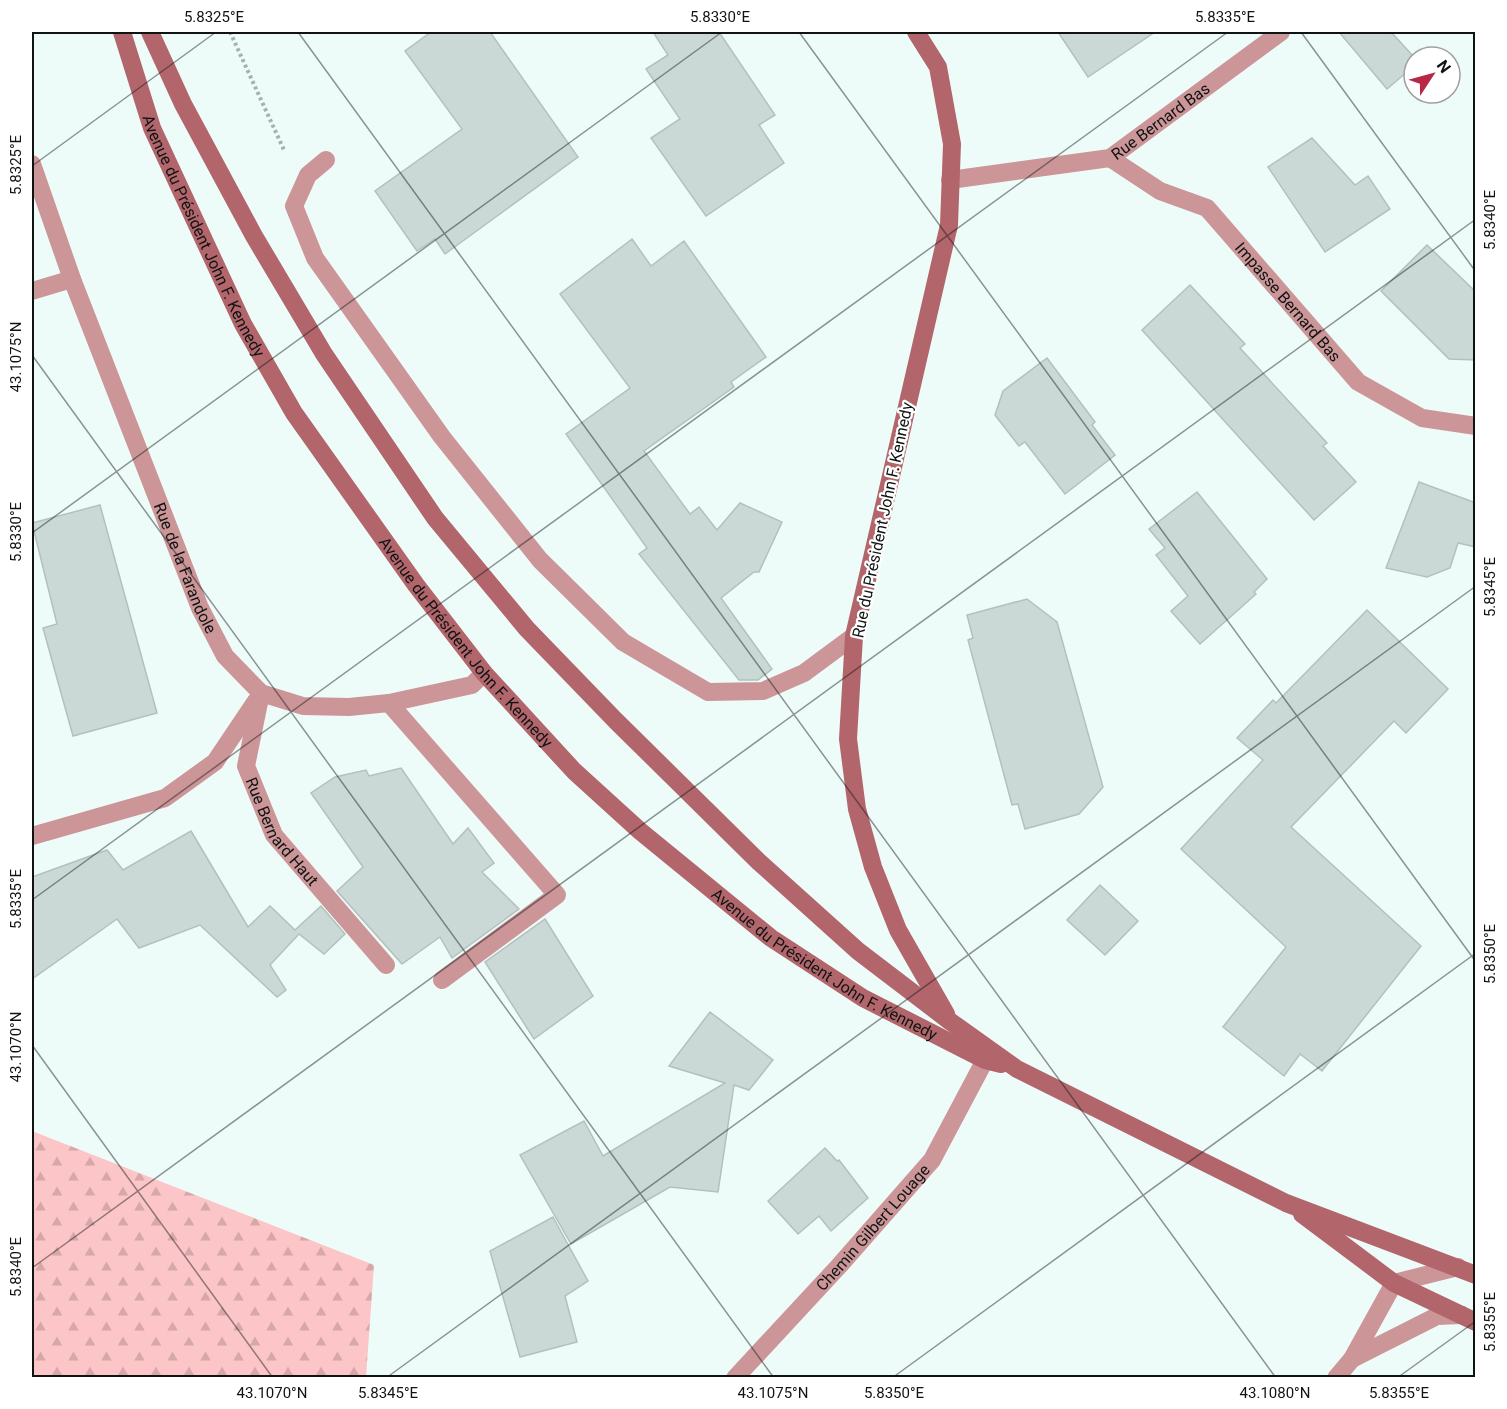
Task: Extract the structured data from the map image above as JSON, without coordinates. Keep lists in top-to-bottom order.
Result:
{
  "streets": {
    "main road": ["Avenue du Président John F. Kennedy", "Rue du Président John F. Kennedy"],
    "street": [
      "Rue Bernard Bas",
      "Impasse Bernard Bas",
      "Rue de la Farandole",
      "Rue Bernard Haut",
      "Chemin Gilbert Louage"
    ]
  },
  "crossings": [
    ["Rue Bernard Bas", "Impasse Bernard Bas"],
    ["Rue Bernard Bas", "Rue du Président John F. Kennedy"],
    ["Avenue du Président John F. Kennedy", "Rue du Président John F. Kennedy"],
    ["Avenue du Président John F. Kennedy", "Chemin Gilbert Louage"],
    ["Rue de la Farandole", "Rue Bernard Haut"]
  ],
  "north": "top right",
  "coordinates": [
    "5.8325°E",
    "5.8330°E",
    "5.8335°E",
    "5.8340°E",
    "43.1075°N",
    "5.8345°E",
    "5.8350°E",
    "43.1070°N",
    "5.8355°E",
    "43.1080°N"
  ]
}
